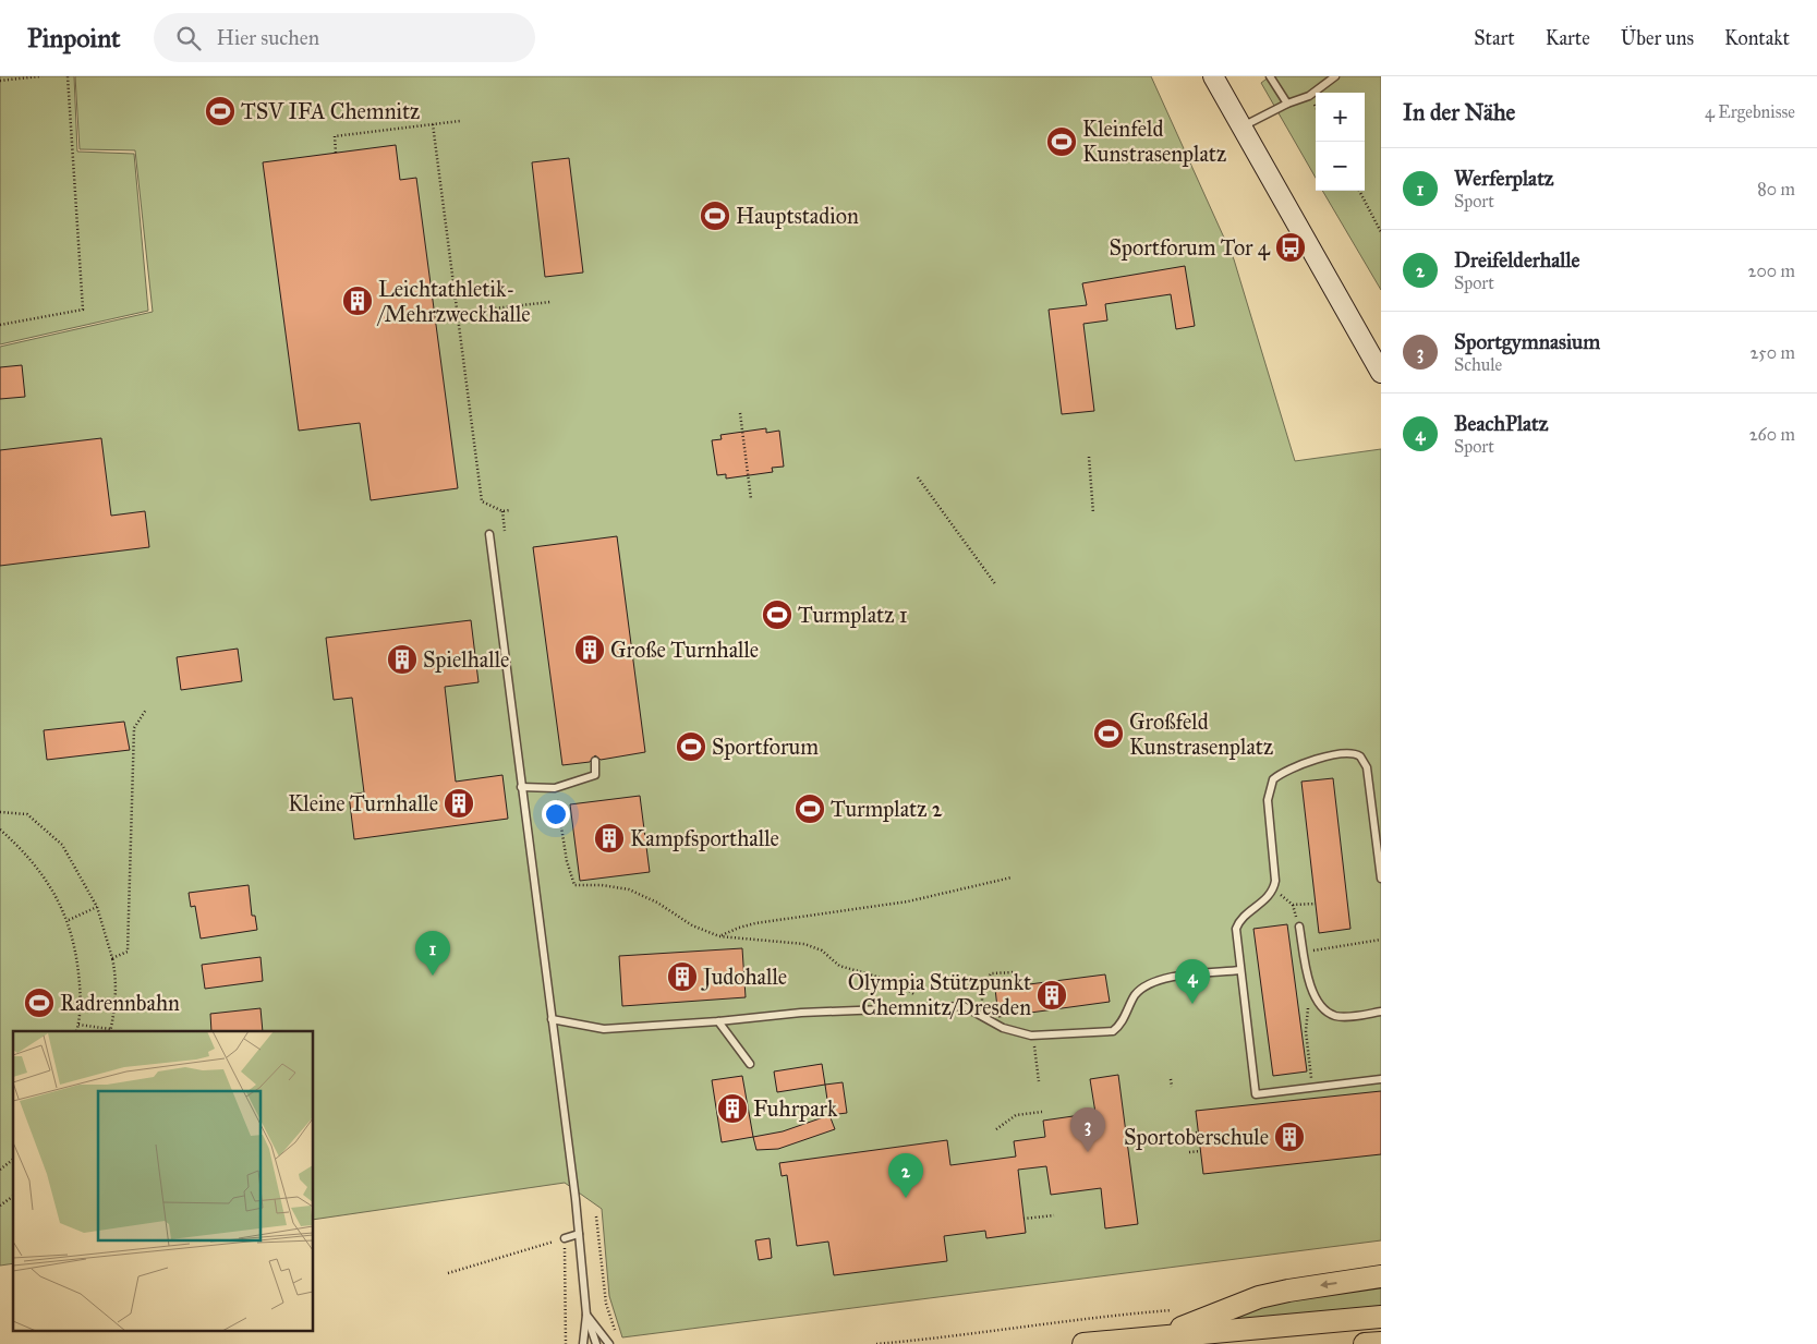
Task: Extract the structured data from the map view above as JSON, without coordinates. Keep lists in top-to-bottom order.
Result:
{
  "places": {
    "sports": [
      "TSV IFA Chemnitz",
      "Kleinfeld Kunstrasenplatz",
      "Hauptstadion",
      "Turmplatz 1",
      "Großfeld Kunstrasenplatz",
      "Sportforum",
      "Turmplatz 2",
      "Radrennbahn"
    ],
    "bus stop": ["Sportforum Tor 4"],
    "building": [
      "Leichtathletik- /Mehrzweckhalle",
      "Große Turnhalle",
      "Spielhalle",
      "Kleine Turnhalle",
      "Kampfsporthalle",
      "Judohalle",
      "Olympia Stützpunkt Chemnitz/Dresden",
      "Fuhrpark",
      "Sportoberschule"
    ]
  },
  "page": {
    "header": "Pinpoint",
    "search": "Hier suchen",
    "nav": [
      "Start",
      "Karte",
      "Über uns",
      "Kontakt"
    ],
    "heading": ["In der Nähe", "4 Ergebnisse"],
    "map_buttons": ["+", "−"],
    "list": [
      {
        "mark": "1",
        "name": "Werferplatz",
        "note": "Sport",
        "value": "80 m"
      },
      {
        "mark": "2",
        "name": "Dreifelderhalle",
        "note": "Sport",
        "value": "200 m"
      },
      {
        "mark": "3",
        "name": "Sportgymnasium",
        "note": "Schule",
        "value": "250 m"
      },
      {
        "mark": "4",
        "name": "BeachPlatz",
        "note": "Sport",
        "value": "260 m"
      }
    ],
    "pins": [
      "1",
      "4",
      "3",
      "2"
    ]
  }
}
